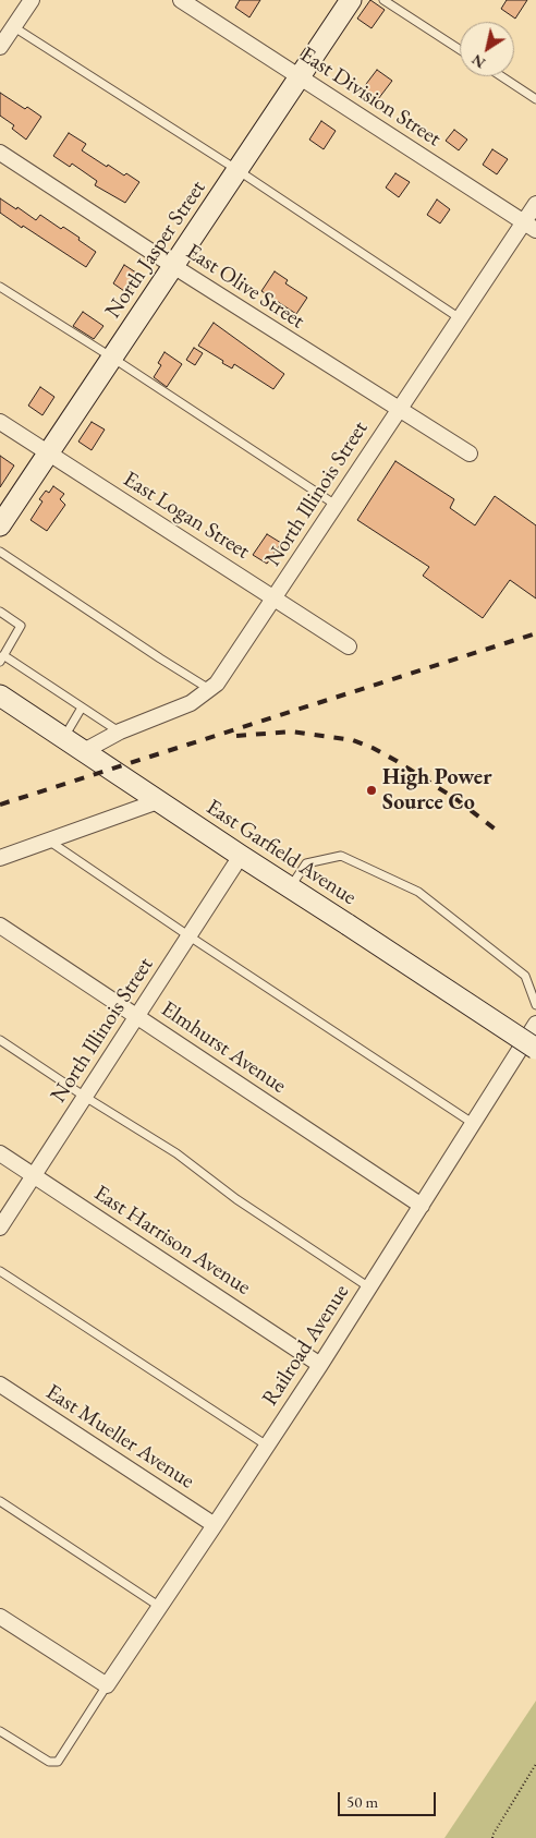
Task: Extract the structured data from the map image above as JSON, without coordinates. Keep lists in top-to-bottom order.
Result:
{
  "streets": {
    "street": [
      "East Division Street",
      "North Jasper Street",
      "East Olive Street",
      "North Illinois Street",
      "East Logan Street",
      "East Garfield Avenue",
      "Elmhurst Avenue",
      "East Harrison Avenue",
      "Railroad Avenue",
      "East Mueller Avenue"
    ]
  },
  "crossings": [
    ["East Division Street", "North Jasper Street"],
    ["East Division Street", "North Illinois Street"],
    ["North Jasper Street", "East Olive Street"],
    ["North Jasper Street", "East Logan Street"],
    ["East Olive Street", "North Illinois Street"],
    ["North Illinois Street", "East Logan Street"],
    ["North Illinois Street", "East Garfield Avenue"],
    ["North Illinois Street", "Elmhurst Avenue"],
    ["North Illinois Street", "East Harrison Avenue"],
    ["Elmhurst Avenue", "Railroad Avenue"],
    ["East Harrison Avenue", "Railroad Avenue"],
    ["Railroad Avenue", "East Mueller Avenue"]
  ],
  "places": ["High Power Source Co"],
  "scale_bar": "50 m",
  "north": "bottom left"
}
